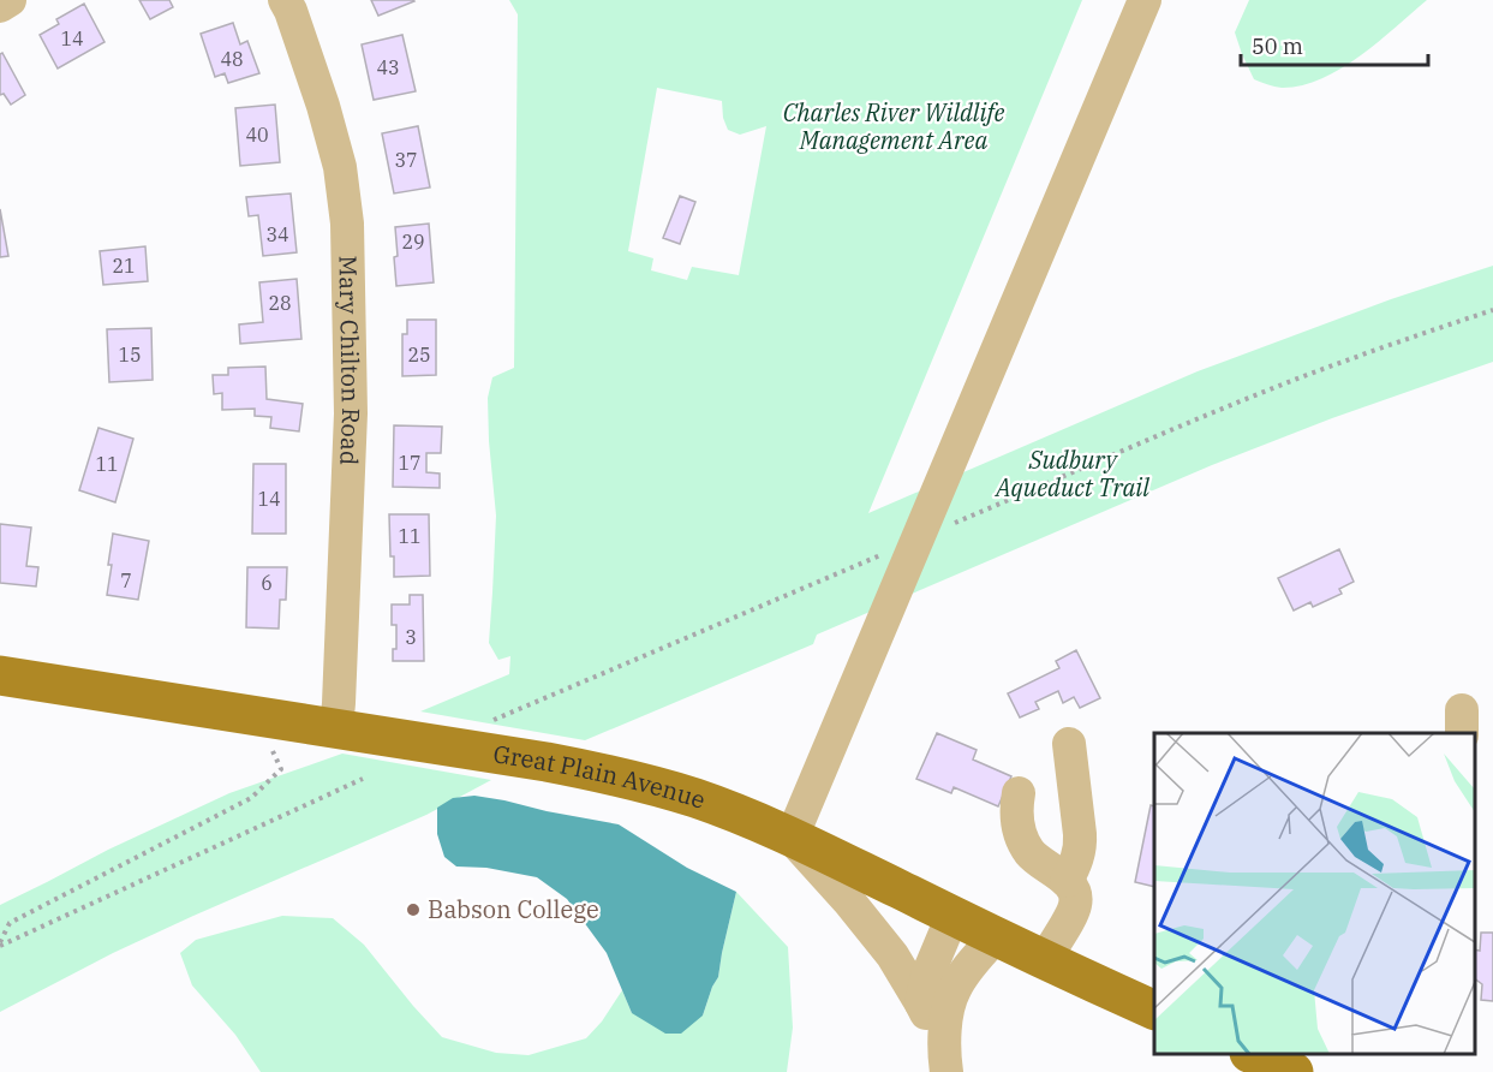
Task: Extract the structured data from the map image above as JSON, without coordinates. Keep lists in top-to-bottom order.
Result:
{
  "streets": {
    "main road": ["Great Plain Avenue"],
    "street": ["Mary Chilton Road"]
  },
  "crossings": [
    ["Mary Chilton Road", "Great Plain Avenue"]
  ],
  "parks": ["Charles River Wildlife Management Area", "Sudbury Aqueduct Trail"],
  "places": ["Babson College"],
  "house_numbers": [
    "14",
    "48",
    "43",
    "40",
    "37",
    "34",
    "29",
    "21",
    "28",
    "15",
    "25",
    "17",
    "11",
    "14",
    "11",
    "7",
    "6",
    "3"
  ],
  "scale_bar": "50 m"
}
